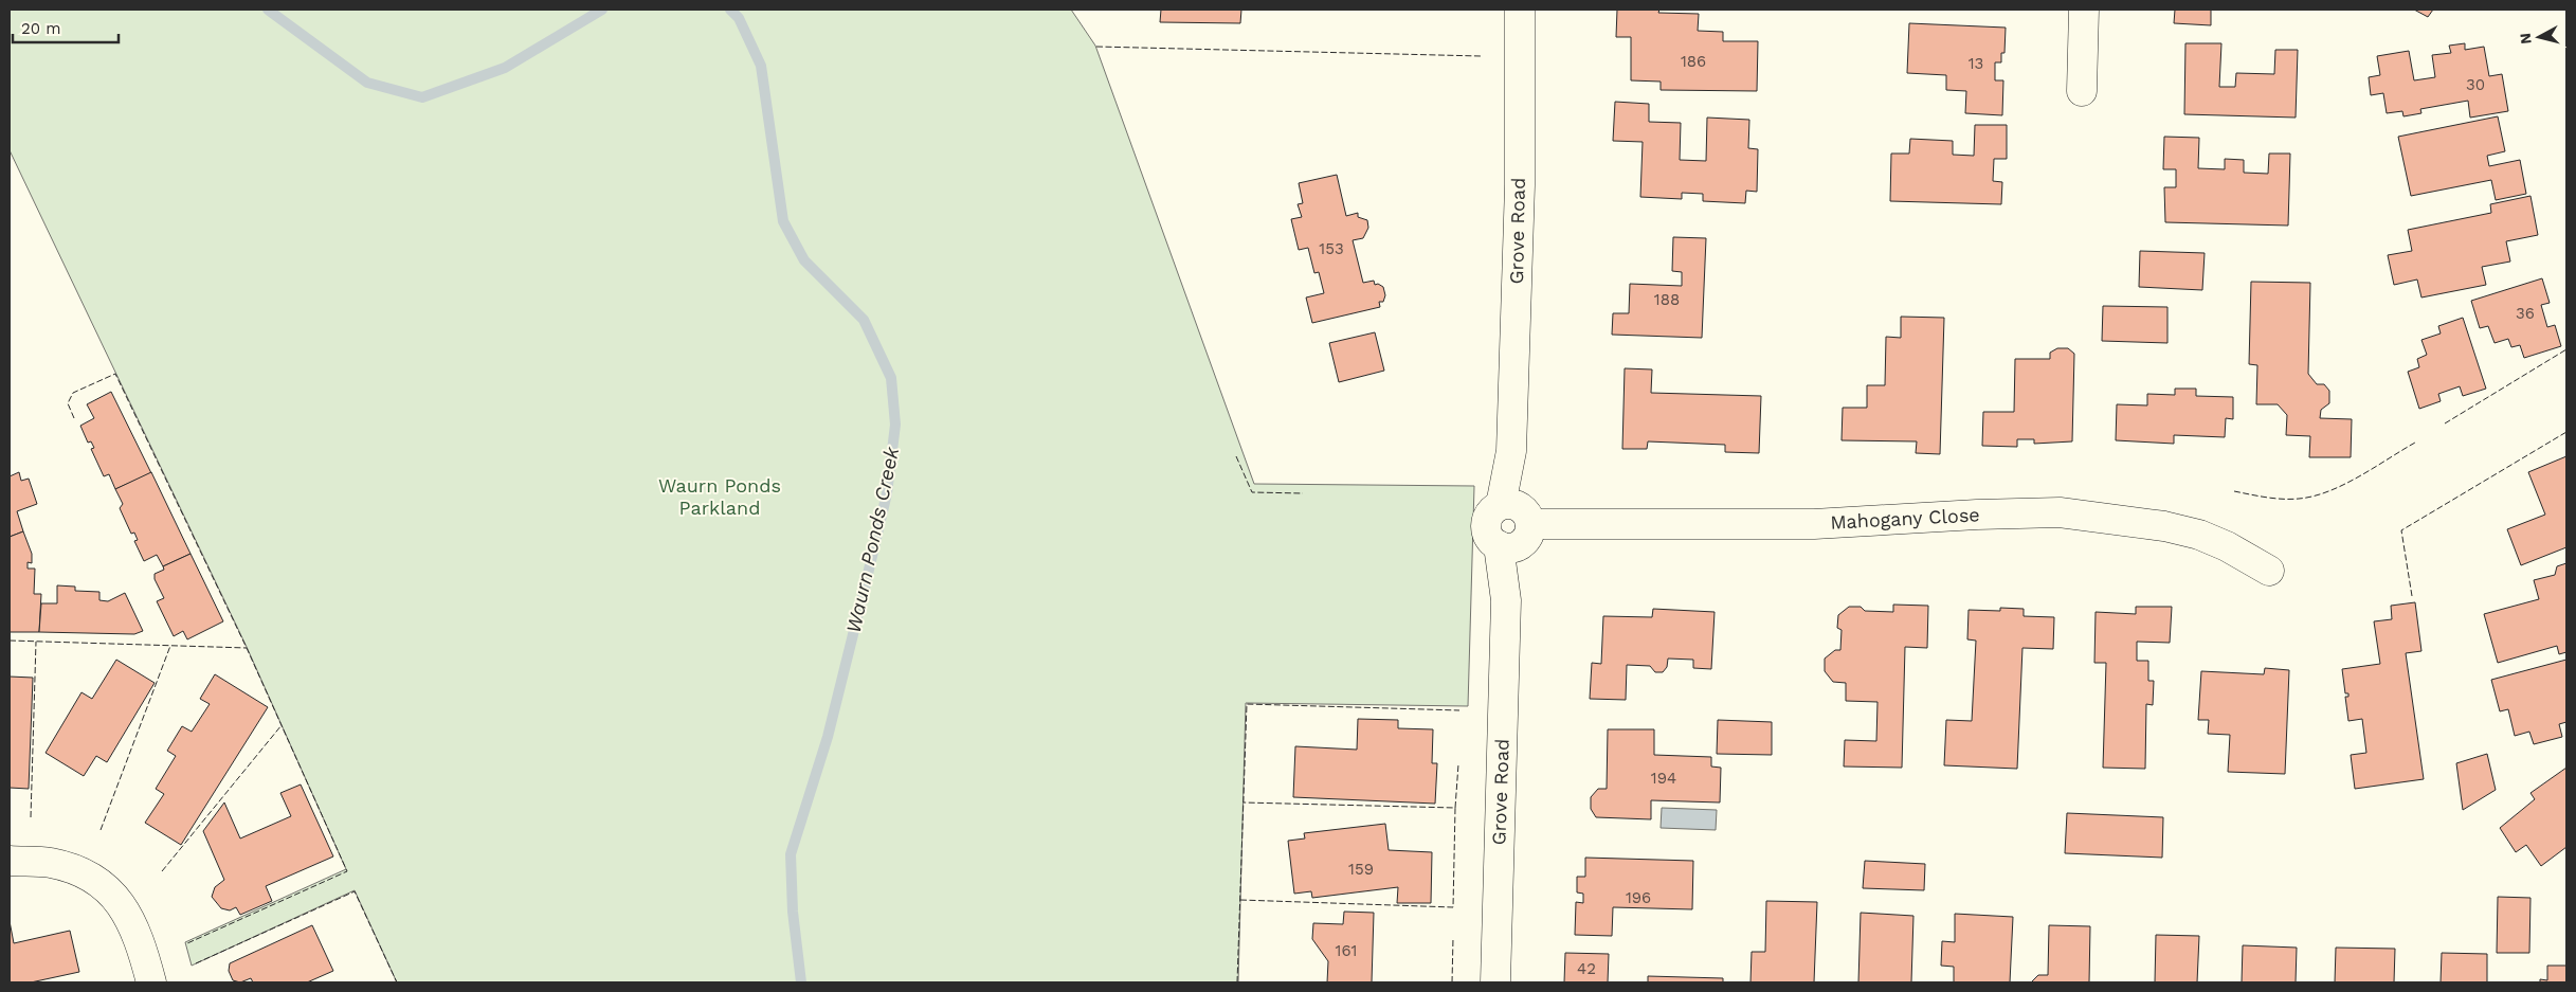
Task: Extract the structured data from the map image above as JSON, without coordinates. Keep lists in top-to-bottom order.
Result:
{
  "streets": {
    "street": ["Grove Road", "Mahogany Close"]
  },
  "crossings": [
    ["Grove Road", "Mahogany Close"]
  ],
  "water": ["Waurn Ponds Creek"],
  "parks": ["Waurn Ponds Parkland"],
  "house_numbers": [
    "186",
    "13",
    "30",
    "153",
    "188",
    "36",
    "194",
    "159",
    "196",
    "161",
    "42"
  ],
  "scale_bar": "20 m",
  "north": "left"
}
